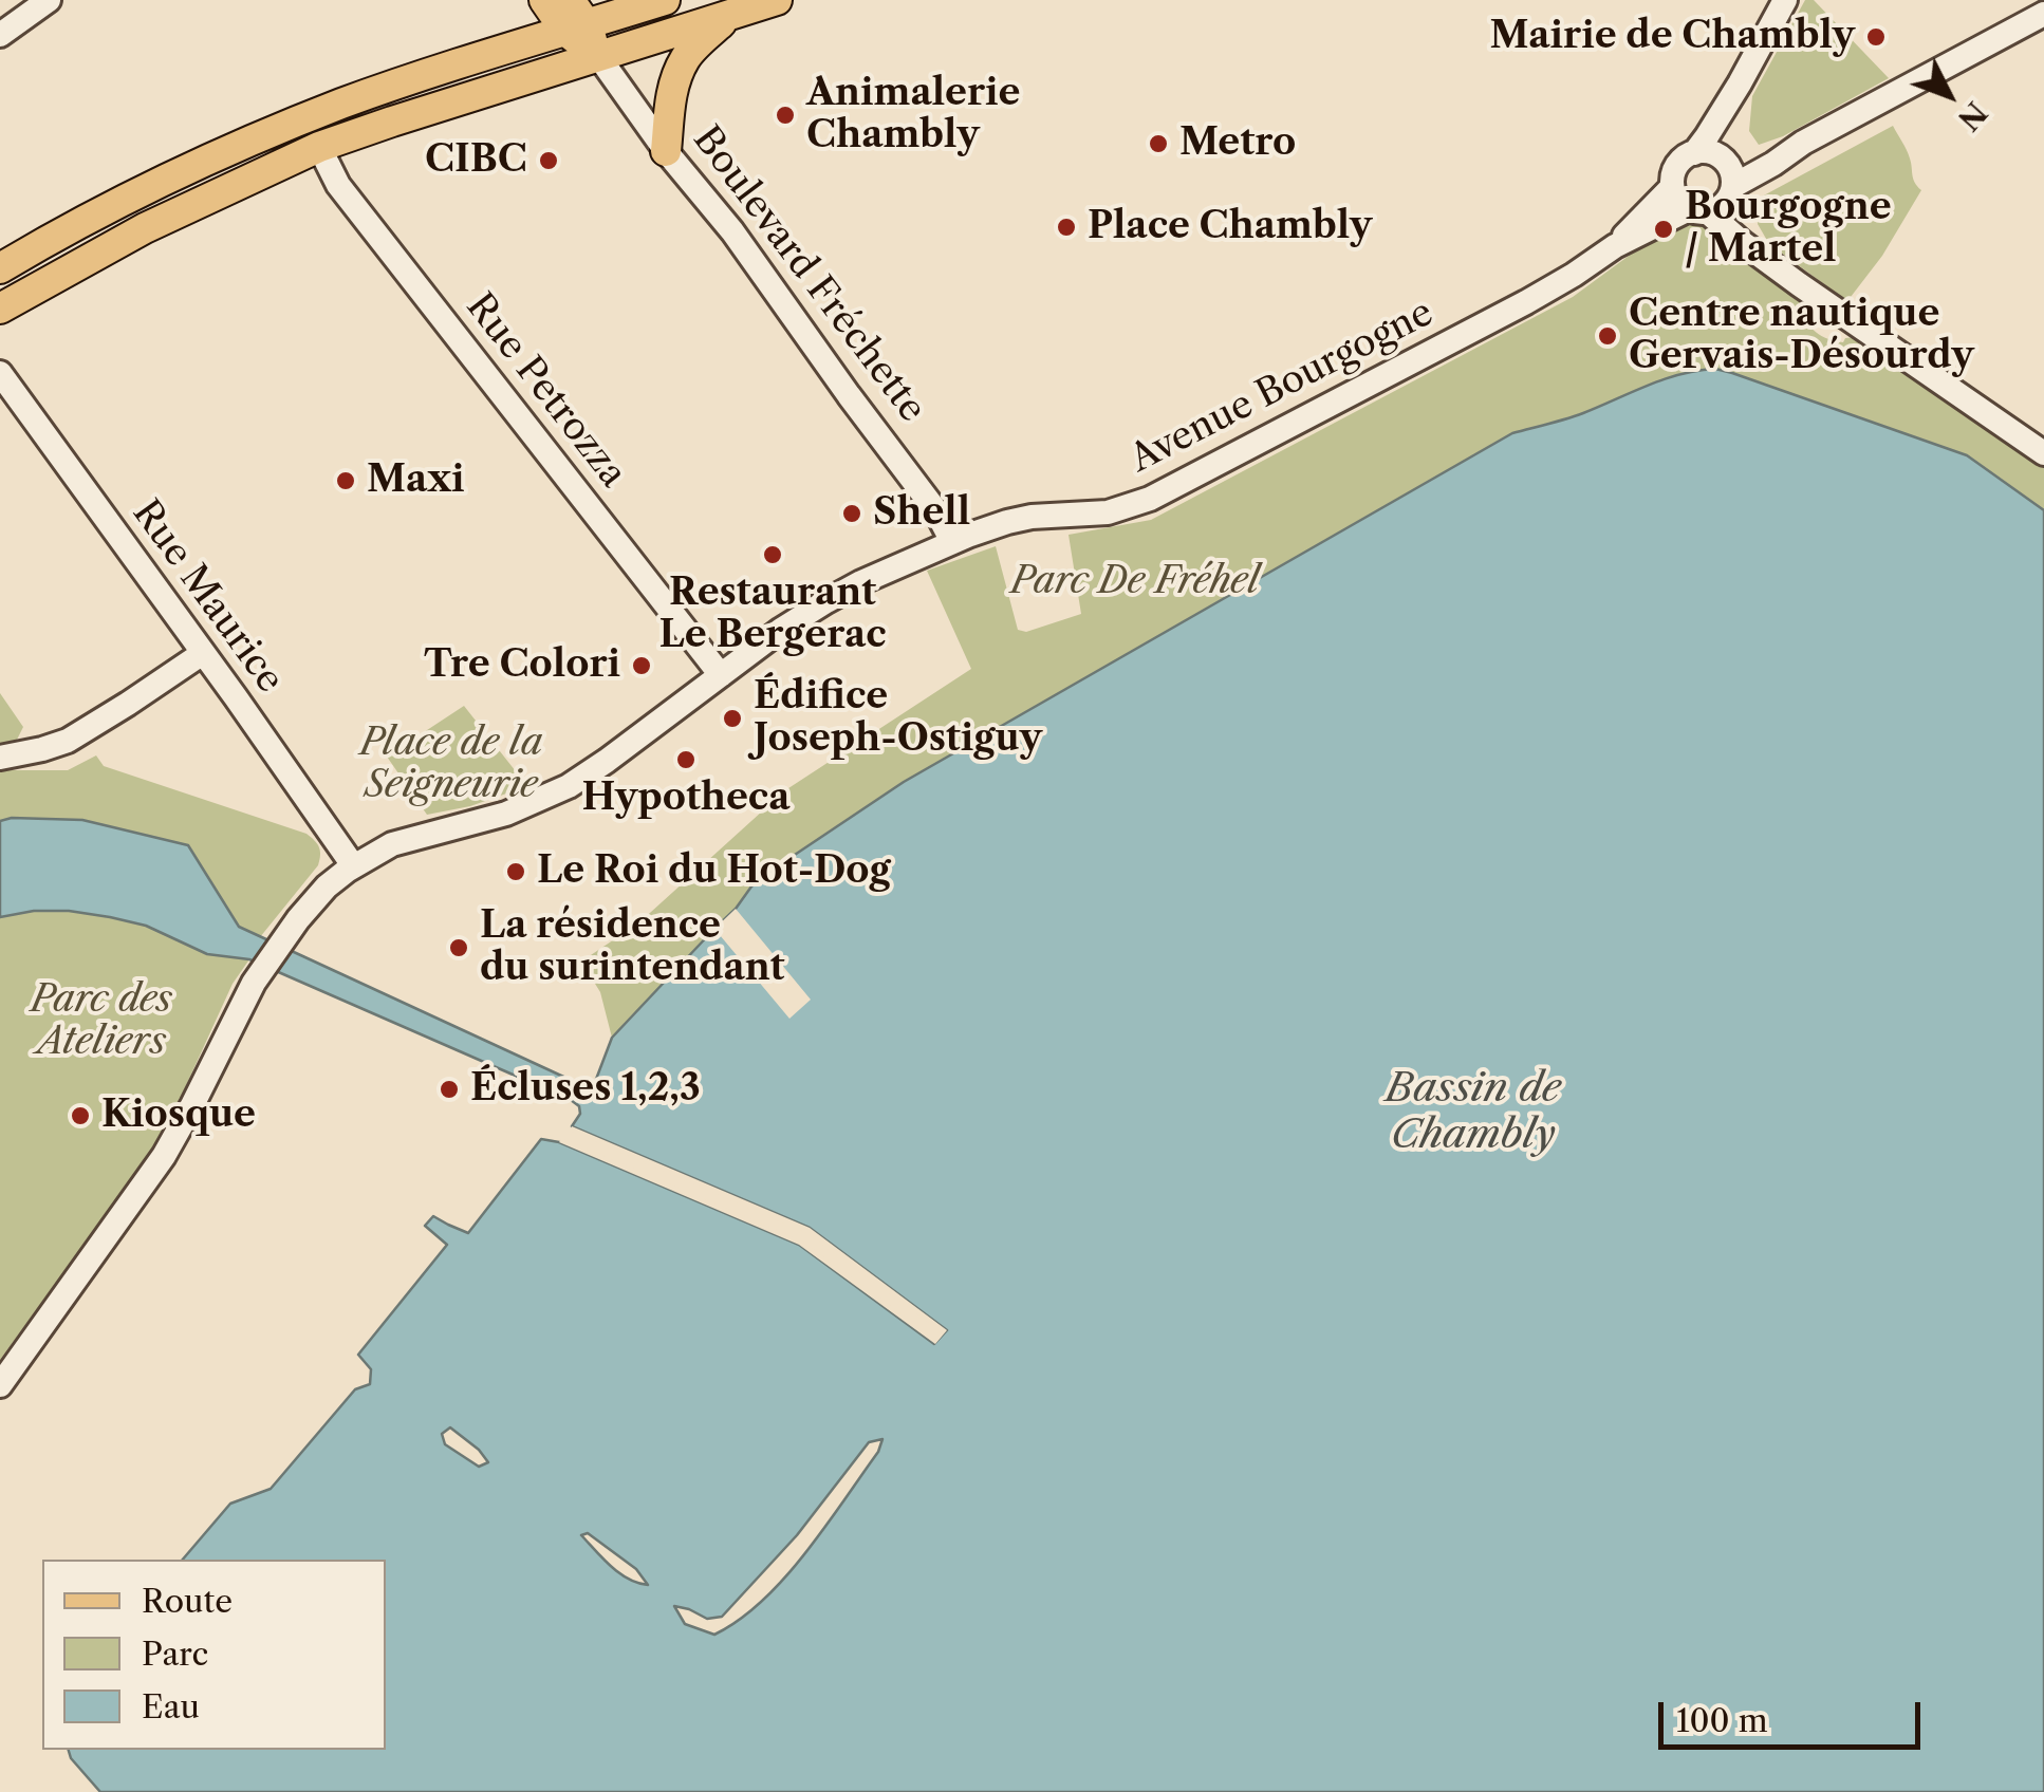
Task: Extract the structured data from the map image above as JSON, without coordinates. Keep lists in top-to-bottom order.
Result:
{
  "streets": {
    "main road": ["Boulevard Fréchette"],
    "street": ["Avenue Bourgogne", "Rue Petrozza", "Rue Maurice"]
  },
  "crossings": [
    ["Boulevard Fréchette", "Avenue Bourgogne"],
    ["Avenue Bourgogne", "Rue Petrozza"],
    ["Avenue Bourgogne", "Rue Maurice"]
  ],
  "water": ["Bassin de Chambly"],
  "parks": ["Parc De Fréhel", "Place de la Seigneurie", "Parc des Ateliers"],
  "places": [
    "Mairie de Chambly",
    "Animalerie Chambly",
    "Metro",
    "CIBC",
    "Place Chambly",
    "Bourgogne / Martel",
    "Centre nautique Gervais-Désourdy",
    "Maxi",
    "Shell",
    "Restaurant Le Bergerac",
    "Tre Colori",
    "Édifice Joseph-Ostiguy",
    "Hypotheca",
    "Le Roi du Hot-Dog",
    "La résidence du surintendant",
    "Écluses 1,2,3",
    "Kiosque"
  ],
  "legend": ["Route", "Parc", "Eau"],
  "scale_bar": "100 m",
  "north": "bottom right"
}
